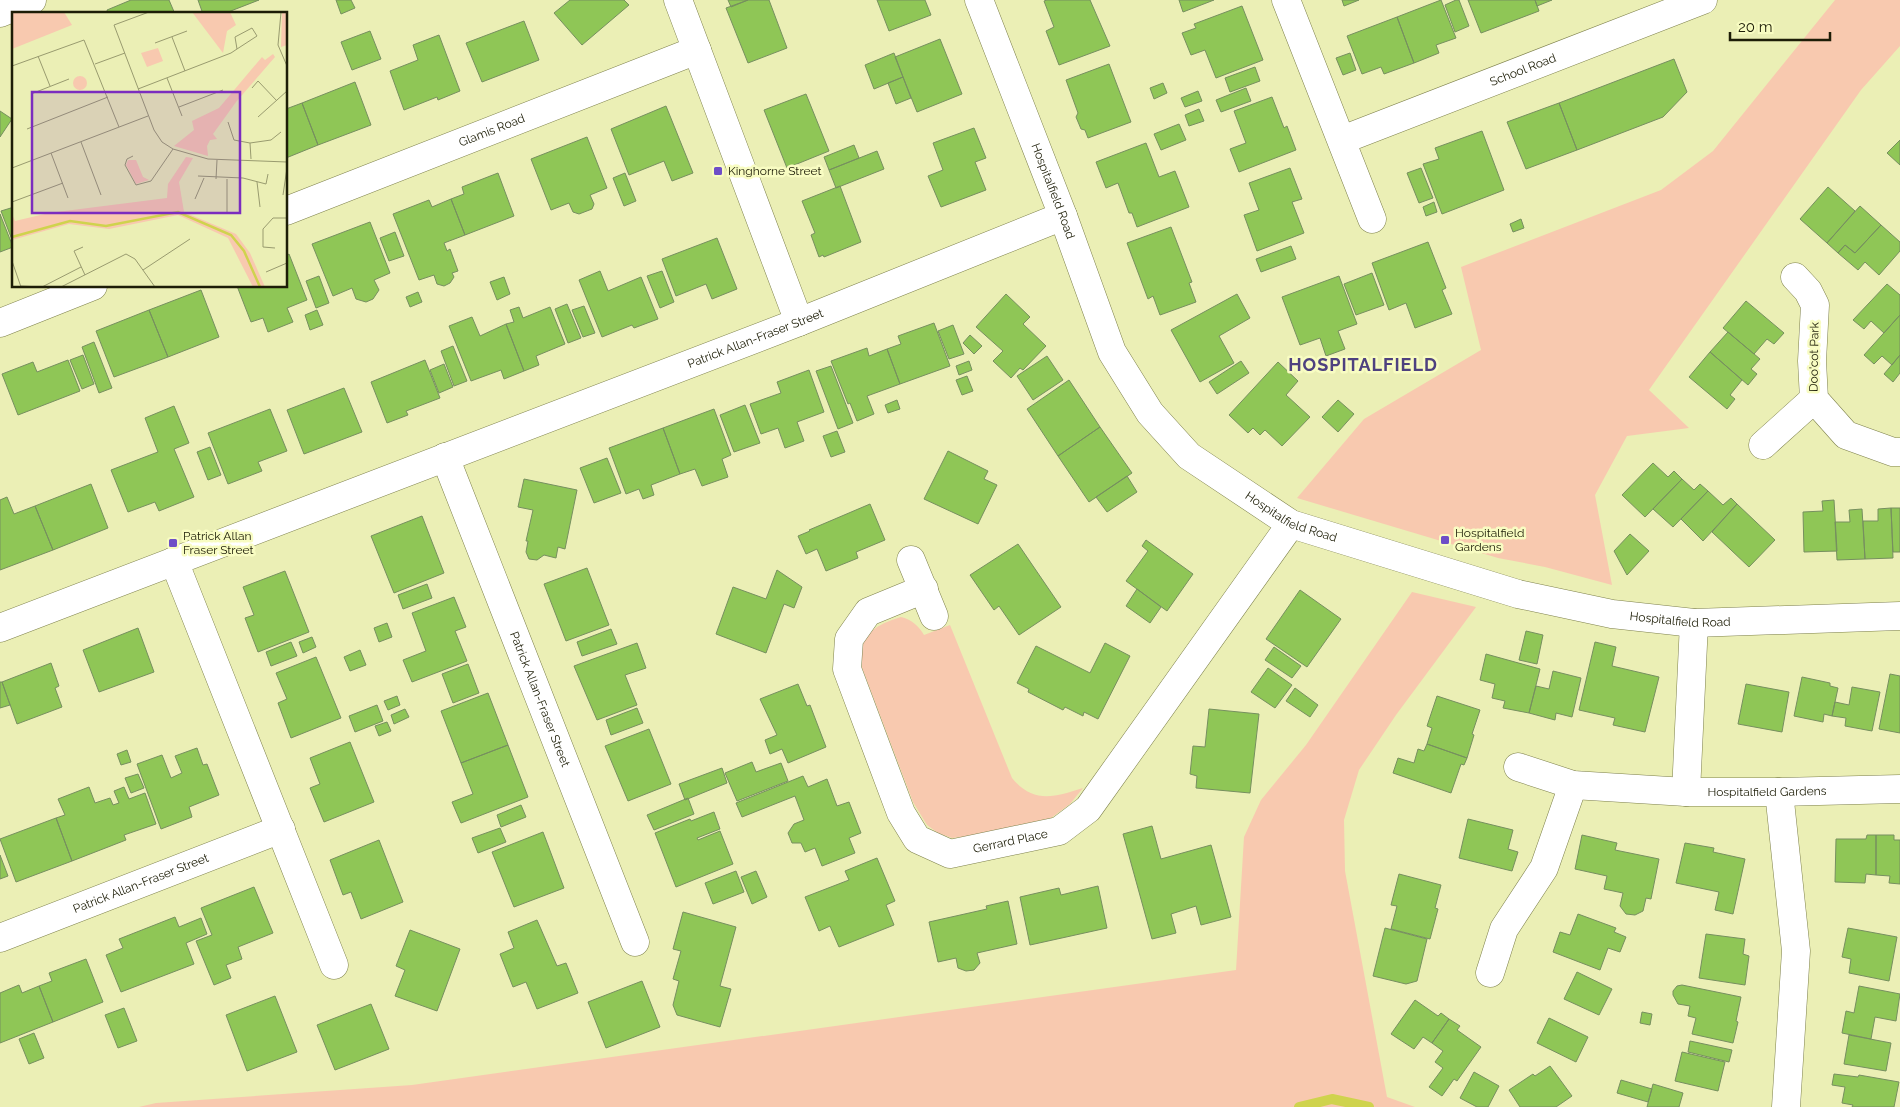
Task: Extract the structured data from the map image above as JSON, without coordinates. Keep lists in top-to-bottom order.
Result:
{
  "streets": {
    "street": [
      "School Road",
      "Glamis Road",
      "Hospitalfield Road",
      "Patrick Allan-Fraser Street",
      "Doo'cot Park",
      "Hospitalfield Gardens",
      "Gerrard Place"
    ]
  },
  "crossings": [
    ["Hospitalfield Road", "Patrick Allan-Fraser Street"],
    ["Hospitalfield Road", "Gerrard Place"]
  ],
  "districts": ["HOSPITALFIELD"],
  "places": {
    "transit": ["Kinghorne Street", "Hospitalfield Gardens", "Patrick Allan Fraser Street"]
  },
  "scale_bar": "20 m"
}
